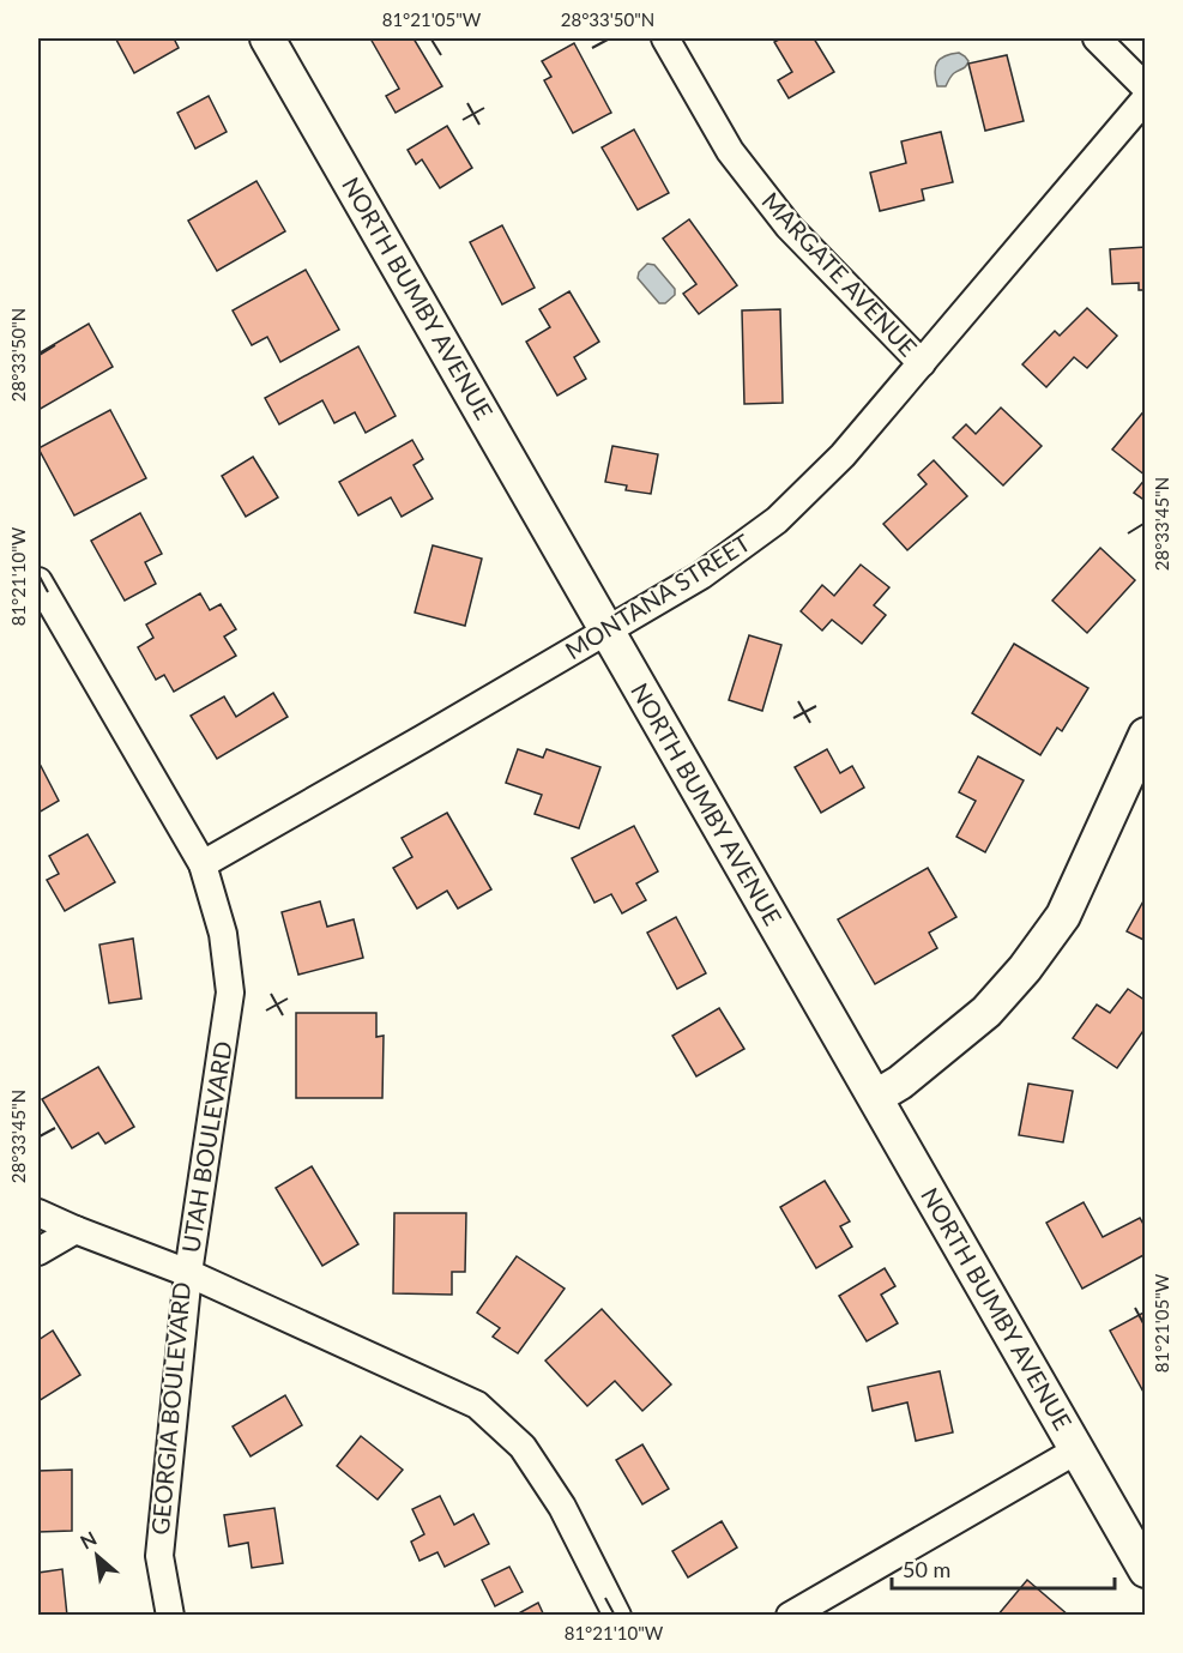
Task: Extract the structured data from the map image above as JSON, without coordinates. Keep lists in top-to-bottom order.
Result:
{
  "streets": {
    "street": [
      "MARGATE AVENUE",
      "NORTH BUMBY AVENUE",
      "MONTANA STREET",
      "UTAH BOULEVARD",
      "GEORGIA BOULEVARD"
    ]
  },
  "crossings": [
    ["MARGATE AVENUE", "MONTANA STREET"],
    ["NORTH BUMBY AVENUE", "MONTANA STREET"],
    ["MONTANA STREET", "UTAH BOULEVARD"],
    ["UTAH BOULEVARD", "GEORGIA BOULEVARD"]
  ],
  "scale_bar": "50 m",
  "north": "top left",
  "coordinates": [
    "81°21'05\"W",
    "28°33'50\"N",
    "28°33'45\"N",
    "81°21'10\"W"
  ]
}
